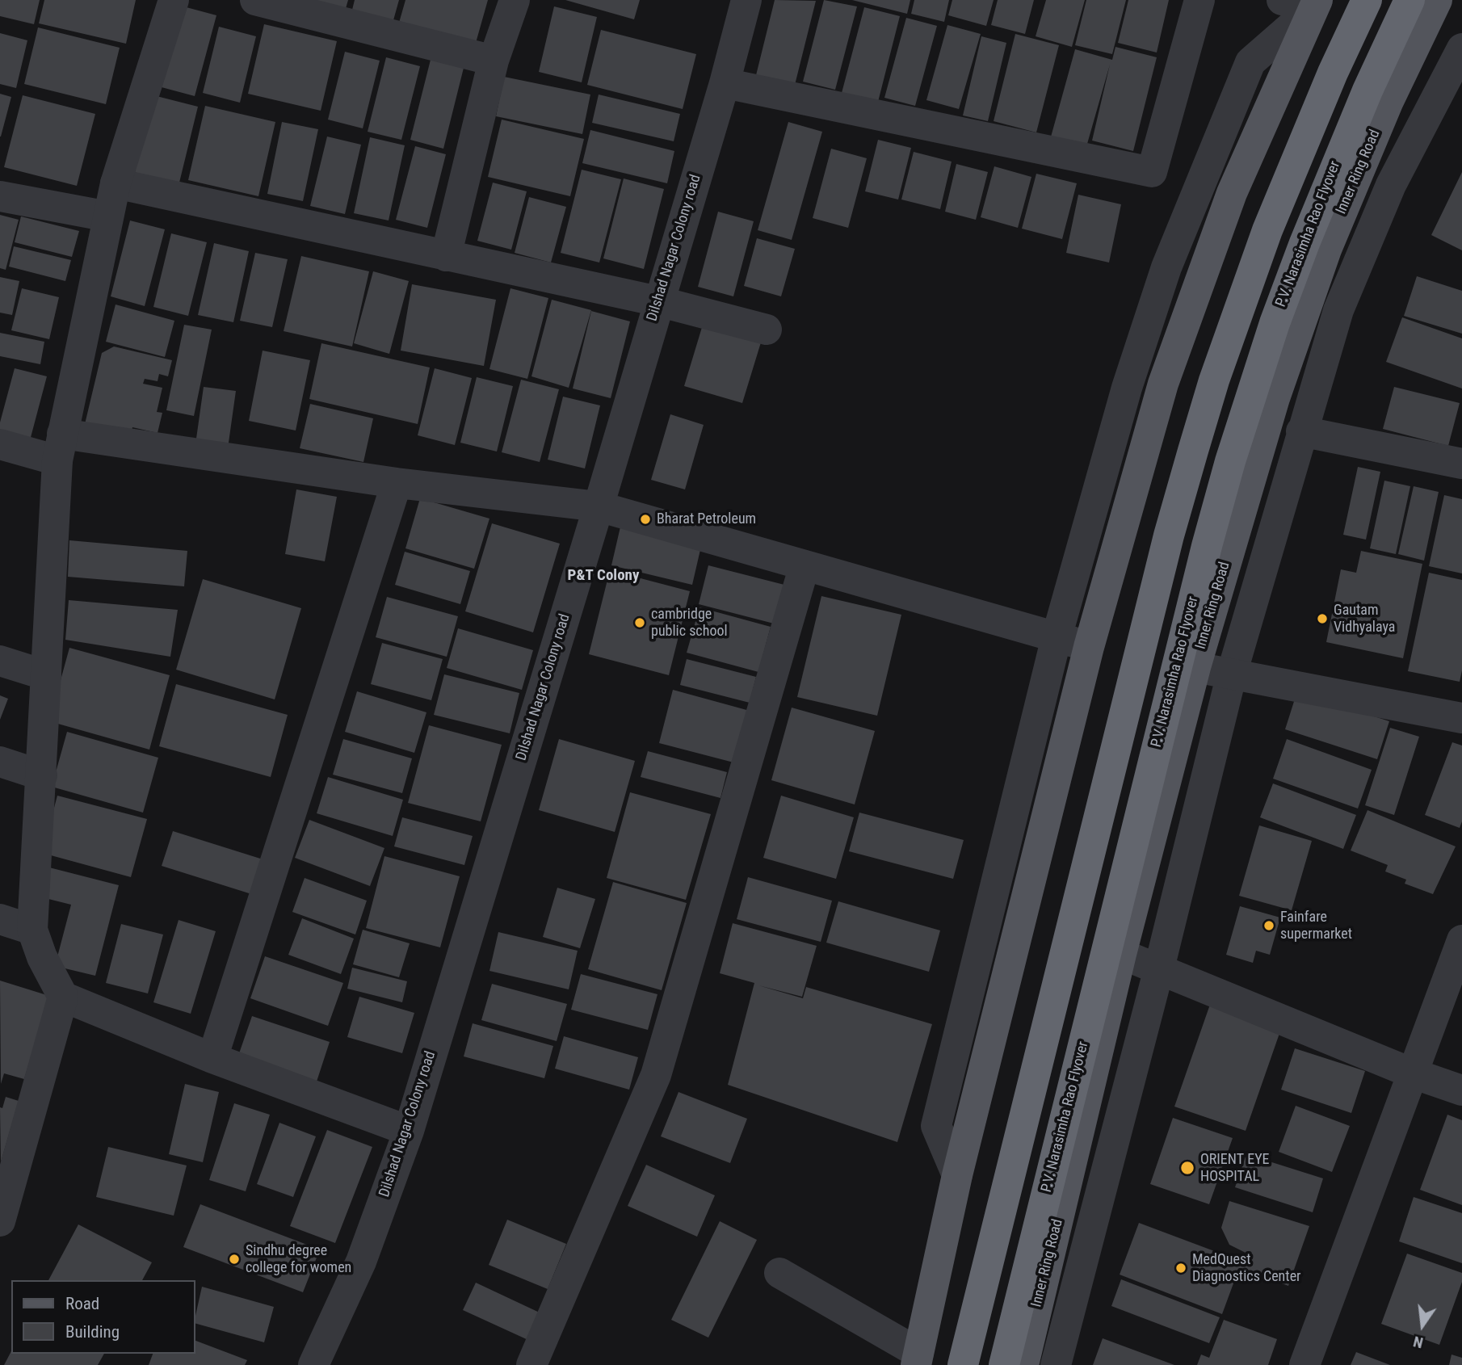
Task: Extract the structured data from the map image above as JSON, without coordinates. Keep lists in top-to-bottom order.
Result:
{
  "streets": {
    "highway": ["P.V. Narasimha Rao Flyover"],
    "main road": ["Inner Ring Road"],
    "street": ["Dilshad Nagar Colony road"]
  },
  "districts": ["P&T Colony"],
  "places": [
    "Bharat Petroleum",
    "Gautam Vidhyalaya",
    "cambridge public school",
    "Fainfare supermarket",
    "ORIENT EYE HOSPITAL",
    "Sindhu degree college for women",
    "MedQuest Diagnostics Center"
  ],
  "legend": ["Road", "Building"],
  "north": "bottom"
}
